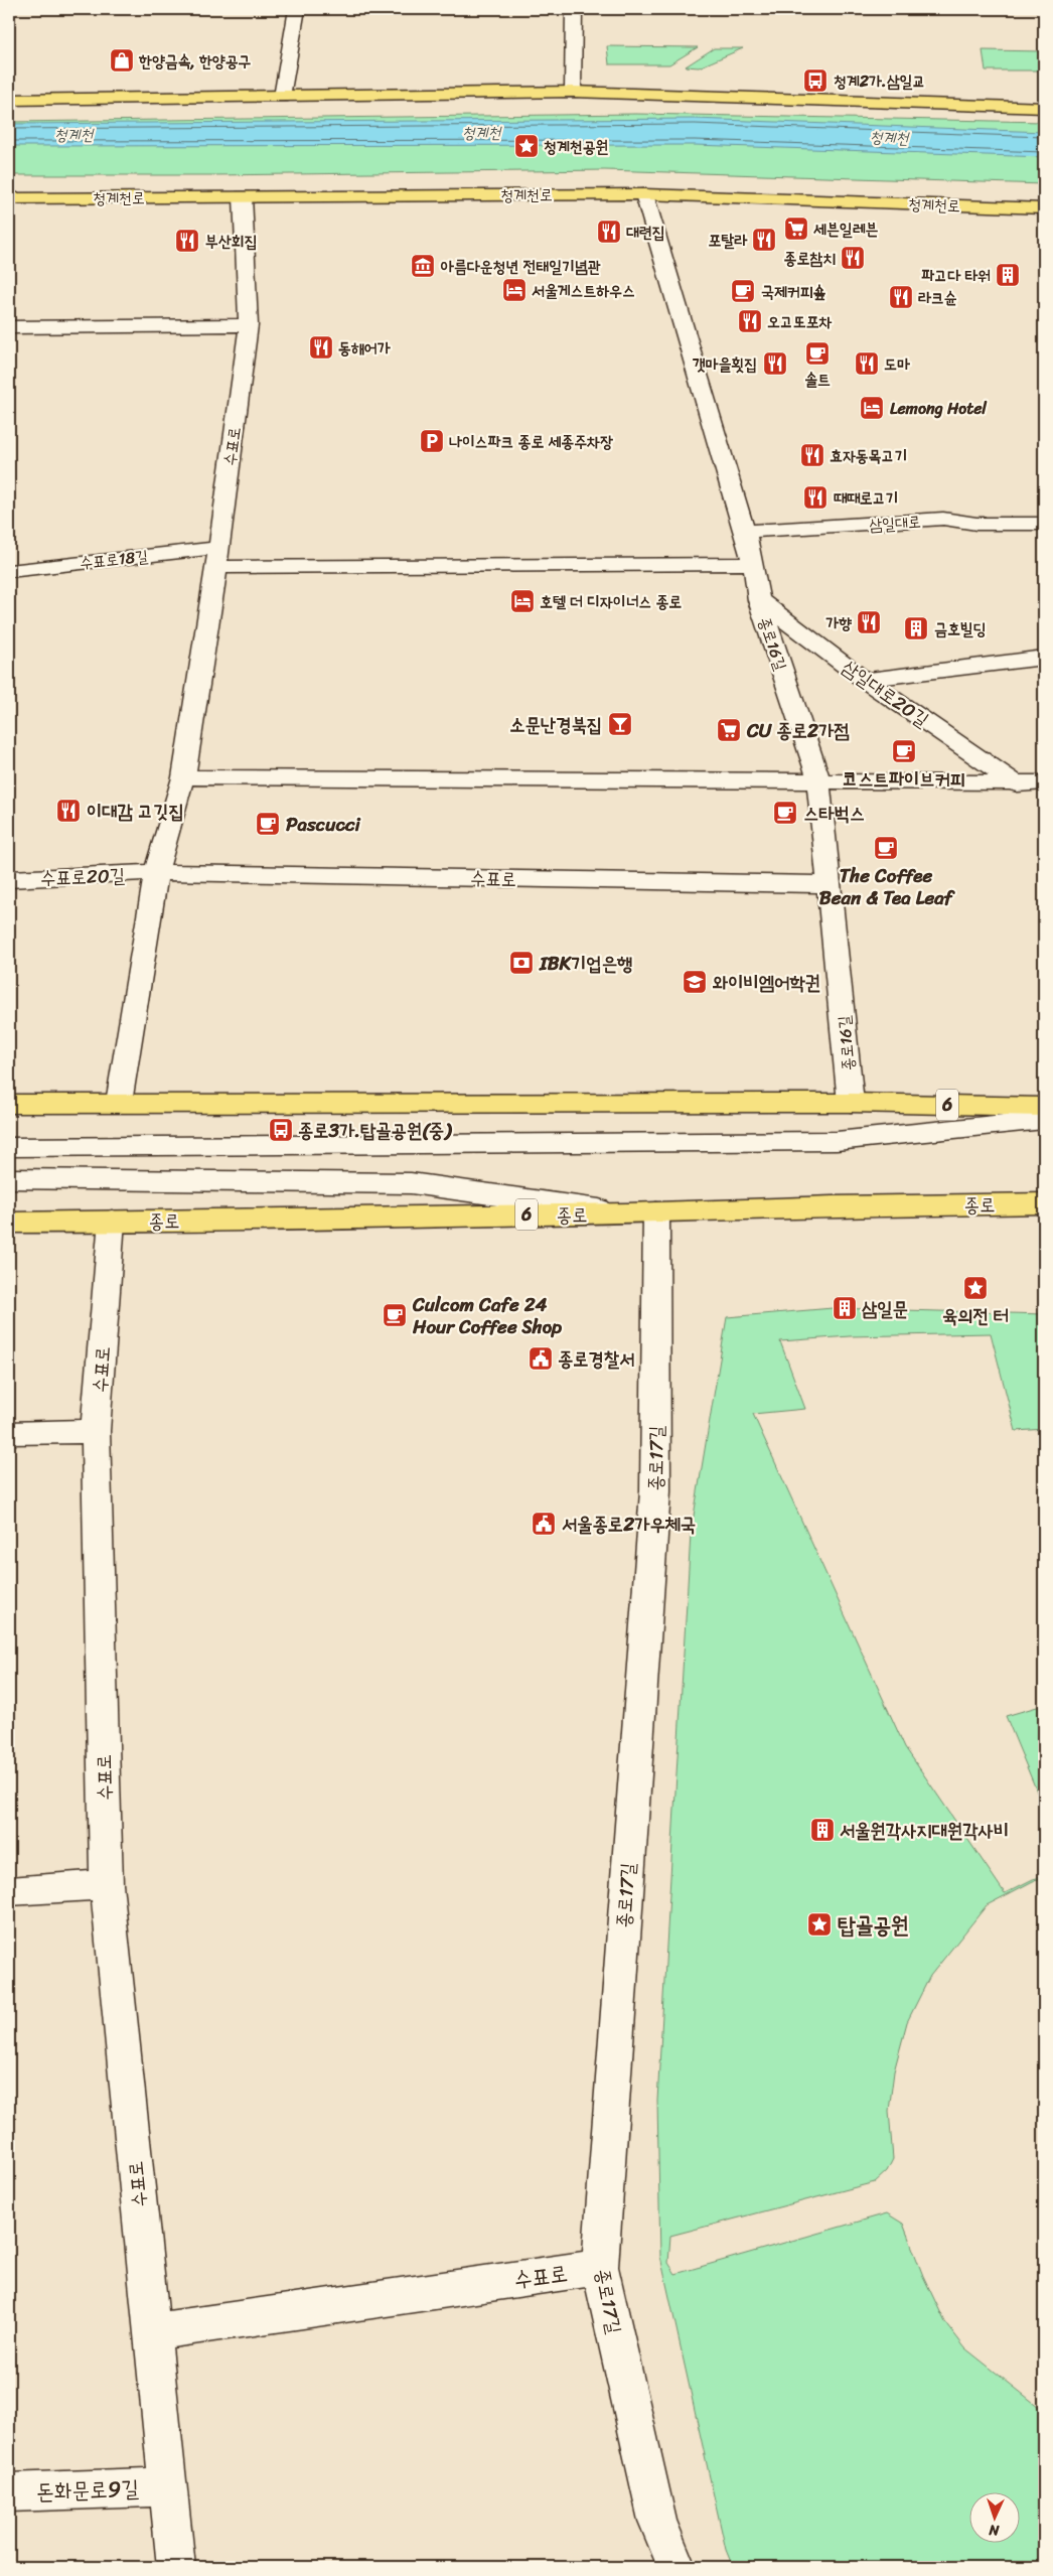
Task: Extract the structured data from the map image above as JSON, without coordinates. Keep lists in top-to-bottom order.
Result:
{
  "streets": {
    "main road": ["청계천로", "6", "종로"],
    "street": [
      "수표로",
      "삼일대로",
      "수표로18길",
      "종로16길",
      "삼일대로20길",
      "수표로20길",
      "종로17길",
      "돈화문로9길"
    ]
  },
  "crossings": [
    ["청계천로", "수표로"],
    ["청계천로", "종로16길"],
    ["수표로", "수표로18길"],
    ["수표로", "종로16길"],
    ["수표로", "수표로20길"],
    ["수표로", "6"],
    ["수표로", "종로"],
    ["수표로", "종로17길"],
    ["수표로", "돈화문로9길"],
    ["삼일대로", "종로16길"],
    ["종로16길", "삼일대로20길"],
    ["종로16길", "6"],
    ["종로", "종로17길"]
  ],
  "water": ["청계천"],
  "places": {
    "shop": ["한양금속, 한양공구"],
    "bus stop": ["청계2가.삼일교", "종로3가.탑골공원(중)"],
    "place": ["청계천공원", "육의전 터", "탑골공원"],
    "supermarket": ["세븐일레븐", "CU 종로2가점"],
    "restaurant": [
      "대련집",
      "포탈라",
      "부산회집",
      "종로참치",
      "라크슌",
      "오고또포차",
      "동해어가",
      "갯마을횟집",
      "도마",
      "효자동목고기",
      "때때로고기",
      "가향",
      "이대감 고깃집"
    ],
    "museum": ["아름다운청년 전태일기념관"],
    "building": [
      "파고다 타워",
      "금호빌딩",
      "삼일문",
      "서울원각사지대원각사비"
    ],
    "hotel": ["서울게스트하우스", "Lemong Hotel", "호텔 더 디자이너스 종로"],
    "cafe": [
      "국제커피숖",
      "솔트",
      "코스트파이브커피",
      "스타벅스",
      "Pascucci",
      "The Coffee Bean & Tea Leaf",
      "Culcom Cafe 24 Hour Coffee Shop"
    ],
    "parking": ["나이스파크 종로 세종주차장"],
    "bar": ["소문난경북집"],
    "bank": ["IBK기업은행"],
    "school or university": ["와이비엠어학권"],
    "public building": ["종로경찰서", "서울종로2가우체국"]
  },
  "north": "bottom"
}
